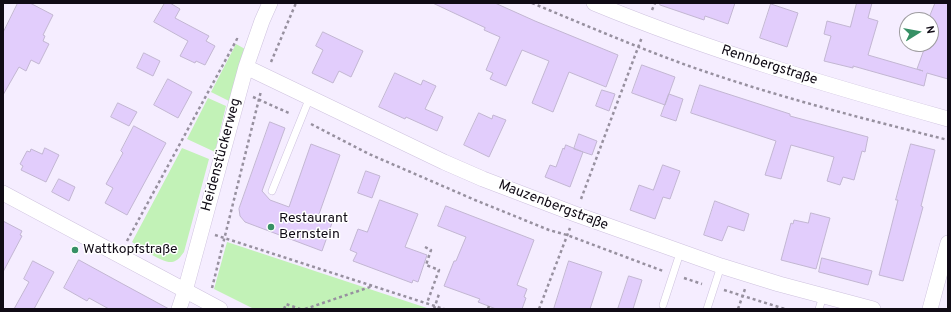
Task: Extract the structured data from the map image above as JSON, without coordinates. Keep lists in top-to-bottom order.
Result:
{
  "streets": {
    "street": ["Rennbergstraße", "Heidenstückerweg", "Mauzenbergstraße"]
  },
  "crossings": [
    ["Heidenstückerweg", "Mauzenbergstraße"]
  ],
  "places": ["Restaurant Bernstein", "Wattkopfstraße"],
  "north": "right"
}
